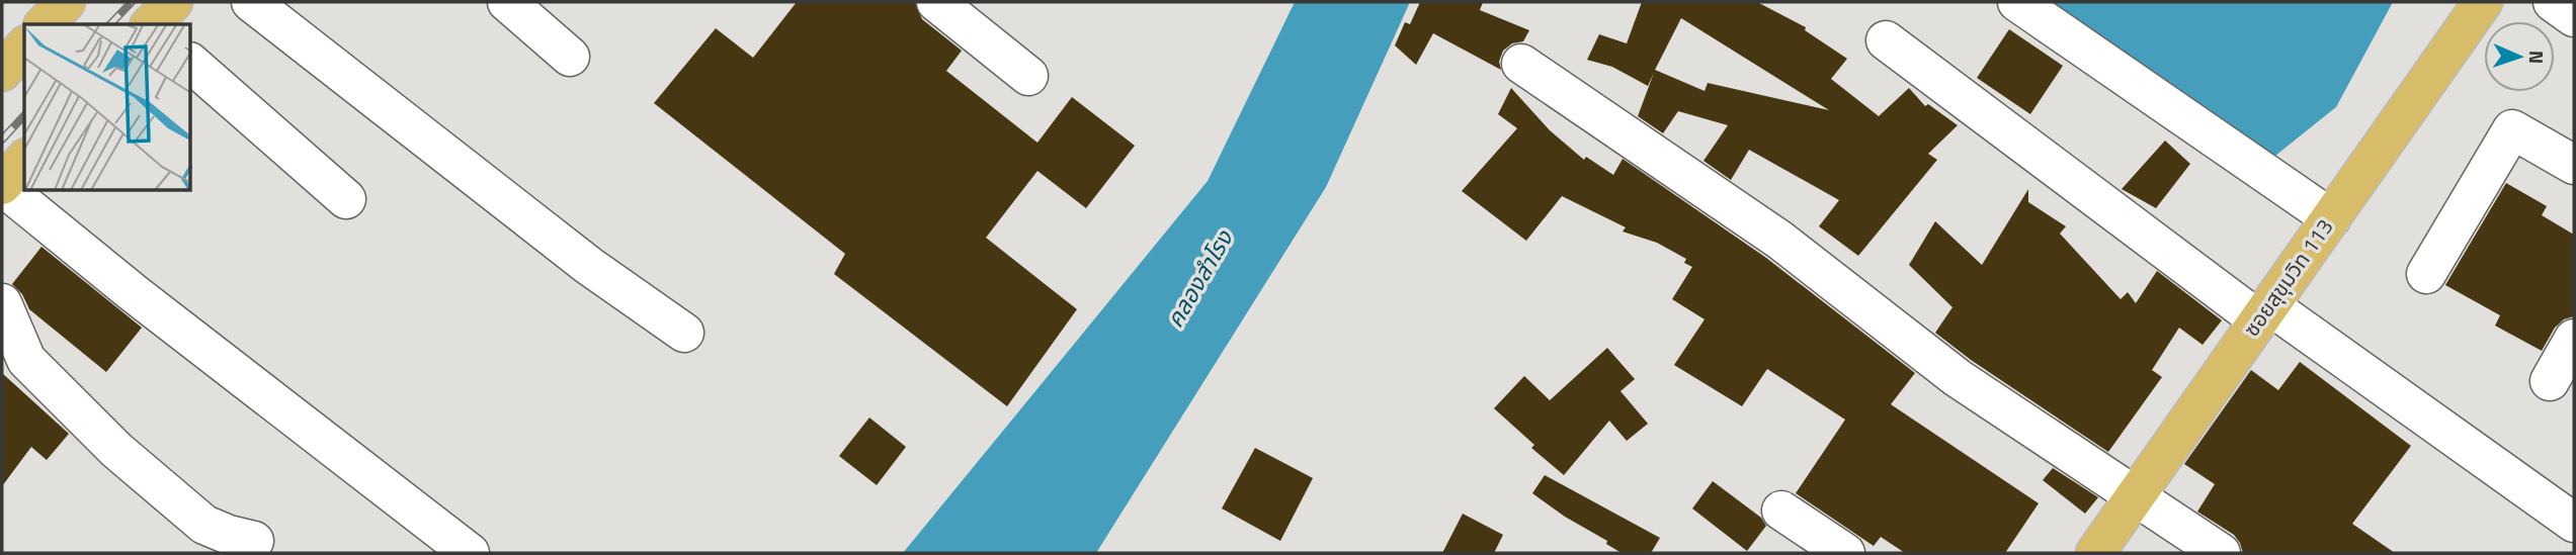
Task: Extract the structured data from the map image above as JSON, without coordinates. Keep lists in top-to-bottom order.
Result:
{
  "streets": {
    "main road": ["ซอยสุขุมวิท 113"]
  },
  "water": ["คลองสำโรง"],
  "north": "right"
}
